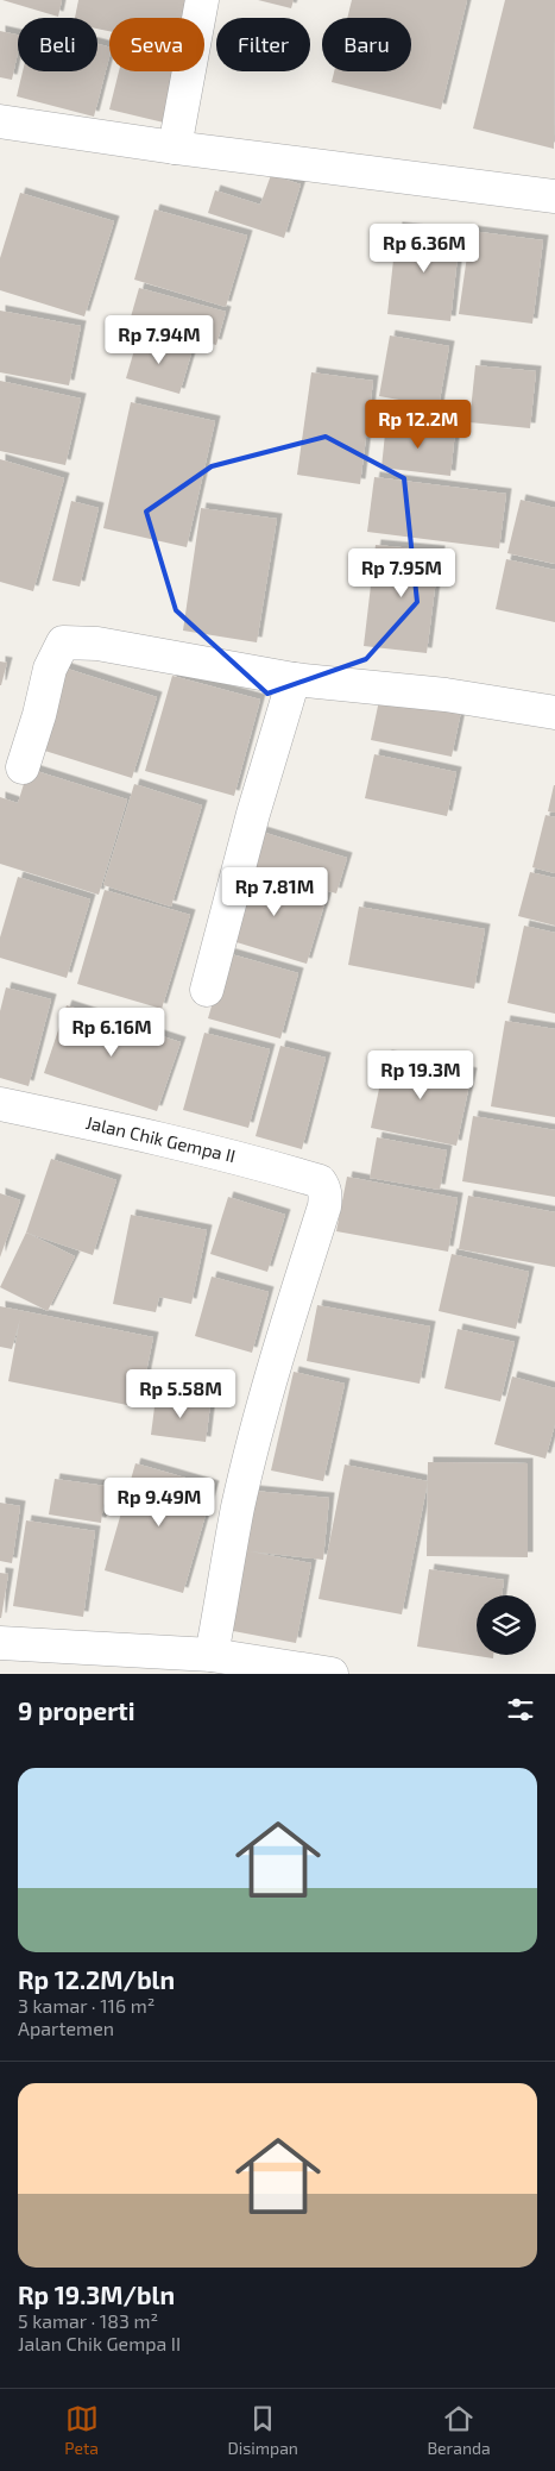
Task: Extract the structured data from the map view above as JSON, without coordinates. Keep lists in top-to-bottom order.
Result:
{
  "streets": {
    "street": ["Jalan Chik Gempa II"]
  },
  "page": {
    "chip": [
      "Beli",
      "Sewa",
      "Filter",
      "Baru"
    ],
    "price": [
      "Rp 6.36M",
      "Rp 7.94M",
      "Rp 12.2M",
      "Rp 7.95M",
      "Rp 7.81M",
      "Rp 6.16M",
      "Rp 19.3M",
      "Rp 5.58M",
      "Rp 9.49M"
    ],
    "heading": "9 properti",
    "list": [
      {
        "name": "Rp 12.2M/bln",
        "note": "3 kamar · 116 m² · Apartemen"
      },
      {
        "name": "Rp 19.3M/bln",
        "note": "5 kamar · 183 m² · Jalan Chik Gempa II"
      }
    ],
    "tabs": ["Peta", "Disimpan", "Beranda"]
  }
}
